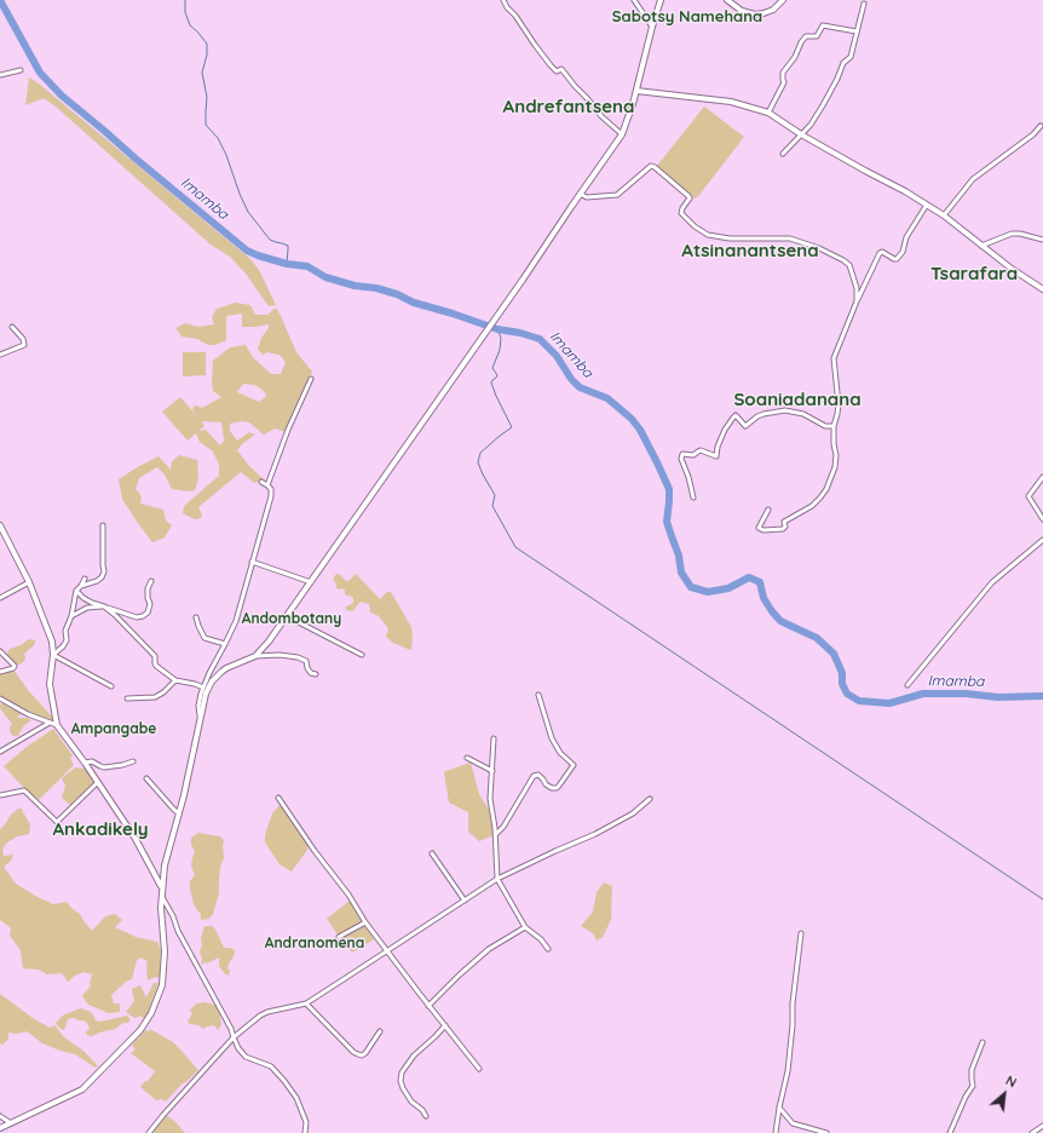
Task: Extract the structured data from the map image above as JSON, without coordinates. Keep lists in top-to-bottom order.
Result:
{
  "districts": [
    "Sabotsy Namehana",
    "Andrefantsena",
    "Atsinanantsena",
    "Tsarafara",
    "Soaniadanana",
    "Andombotany",
    "Ampangabe",
    "Ankadikely",
    "Andranomena"
  ],
  "water": ["Imamba"],
  "north": "top right"
}
